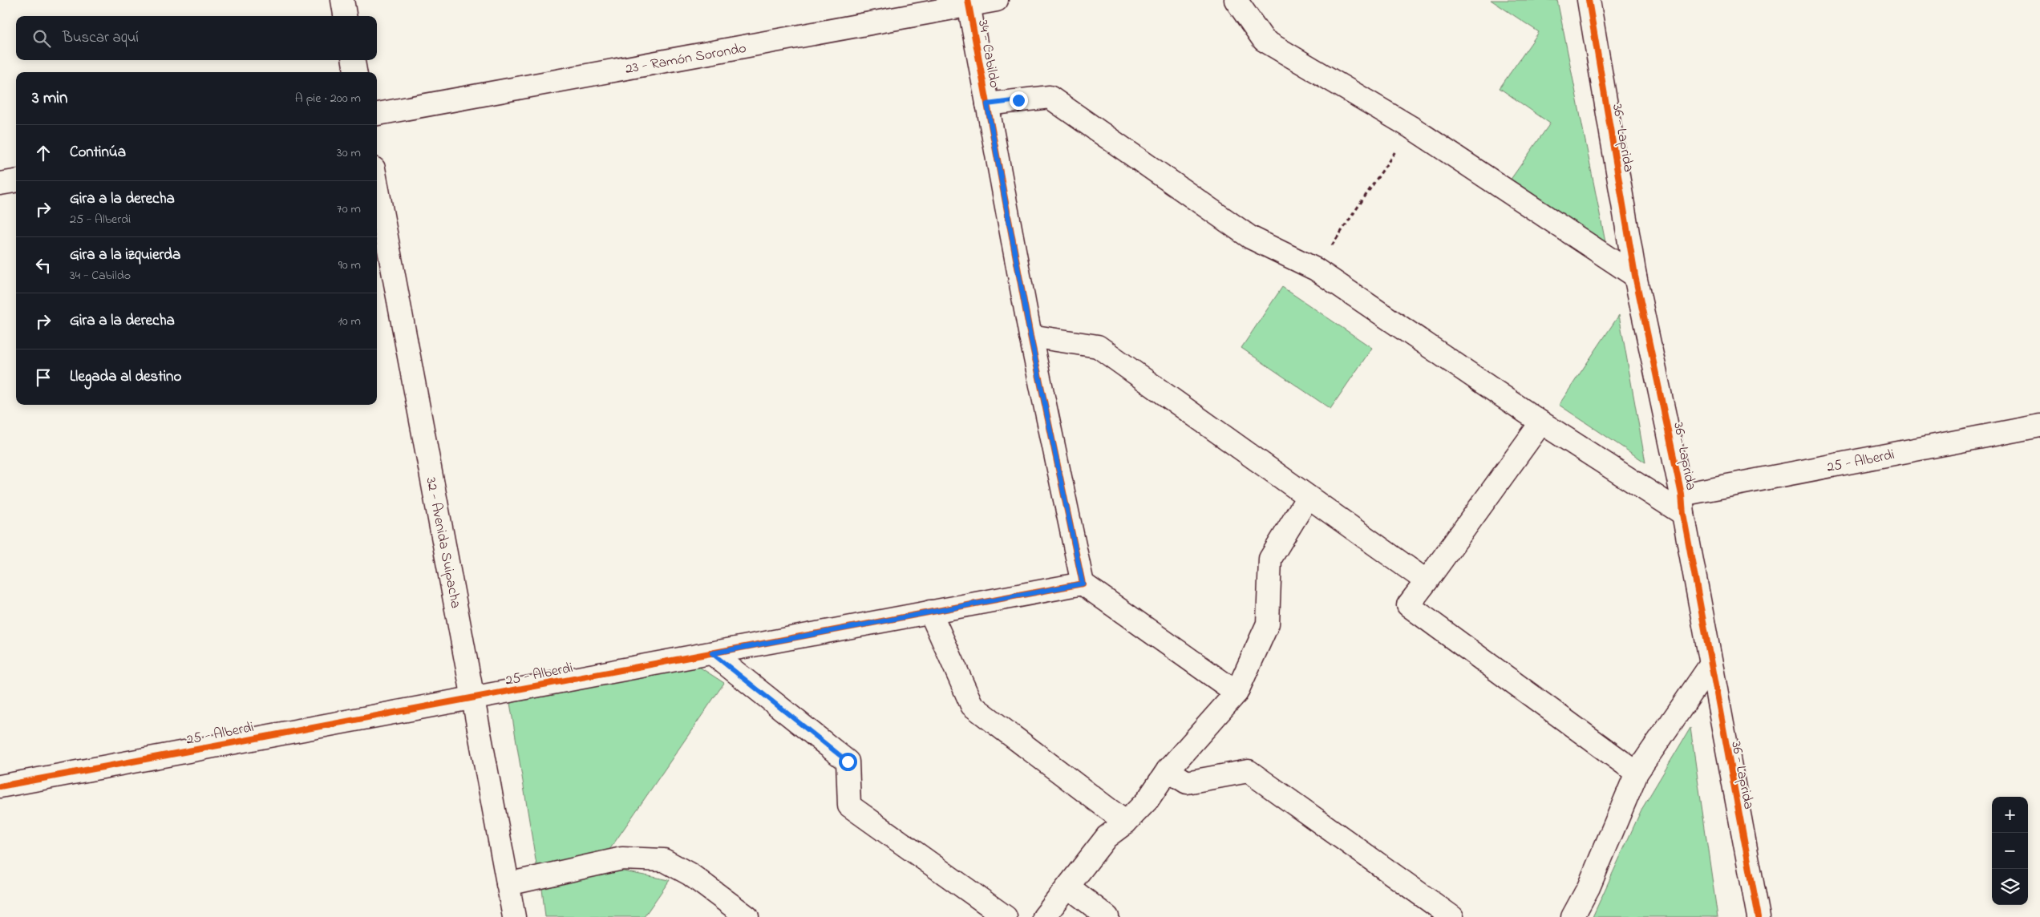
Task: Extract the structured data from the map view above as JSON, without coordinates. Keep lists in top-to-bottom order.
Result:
{
  "streets": {
    "street": [
      "34 - Cabildo",
      "23 - Ramón Sorondo",
      "36 - Laprida",
      "25 - Alberdi",
      "32 - Avenida Suipacha"
    ]
  },
  "crossings": [
    ["34 - Cabildo", "23 - Ramón Sorondo"],
    ["34 - Cabildo", "25 - Alberdi"],
    ["36 - Laprida", "25 - Alberdi"],
    ["25 - Alberdi", "32 - Avenida Suipacha"]
  ],
  "page": {
    "search": "Buscar aquí",
    "heading": ["3 min", "A pie · 200 m"],
    "list": [
      ["Continúa", "30 m"],
      ["Gira a la derecha", "25 - Alberdi", "70 m"],
      ["Gira a la izquierda", "34 - Cabildo", "90 m"],
      ["Gira a la derecha", "10 m"],
      "Llegada al destino"
    ],
    "map_buttons": ["+", "−"]
  }
}
